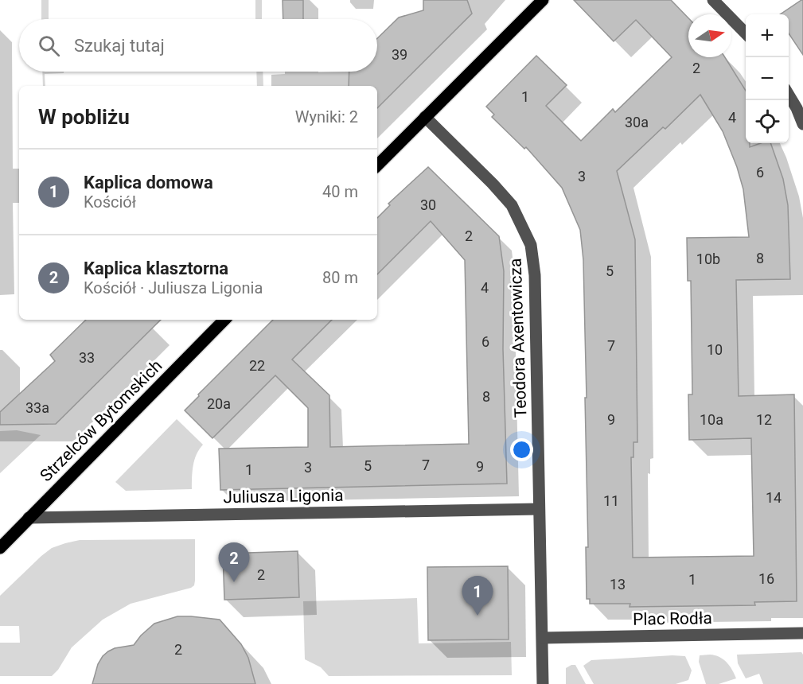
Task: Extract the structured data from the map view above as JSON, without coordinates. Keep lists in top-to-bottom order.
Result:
{
  "streets": {
    "main road": ["Strzelców Bytomskich"],
    "street": ["Teodora Axentowicza", "Juliusza Ligonia", "Plac Rodła"]
  },
  "crossings": [
    ["Teodora Axentowicza", "Juliusza Ligonia"],
    ["Teodora Axentowicza", "Plac Rodła"],
    ["Strzelców Bytomskich", "Juliusza Ligonia"]
  ],
  "house_numbers": [
    "39",
    "2",
    "1",
    "4",
    "30a",
    "6",
    "3",
    "30",
    "2",
    "8",
    "10b",
    "5",
    "4",
    "6",
    "7",
    "10",
    "33",
    "22",
    "8",
    "20a",
    "33a",
    "9",
    "10a",
    "12",
    "7",
    "5",
    "9",
    "3",
    "1",
    "14",
    "11",
    "2",
    "16",
    "1",
    "13",
    "2"
  ],
  "north": "right",
  "page": {
    "map_buttons": ["+", "−"],
    "search": "Szukaj tutaj",
    "heading": ["W pobliżu", "Wyniki: 2"],
    "list": [
      {
        "mark": "1",
        "name": "Kaplica domowa",
        "note": "Kościół",
        "value": "40 m"
      },
      {
        "mark": "2",
        "name": "Kaplica klasztorna",
        "note": "Kościół · Juliusza Ligonia",
        "value": "80 m"
      }
    ],
    "pins": ["2", "1"]
  }
}
